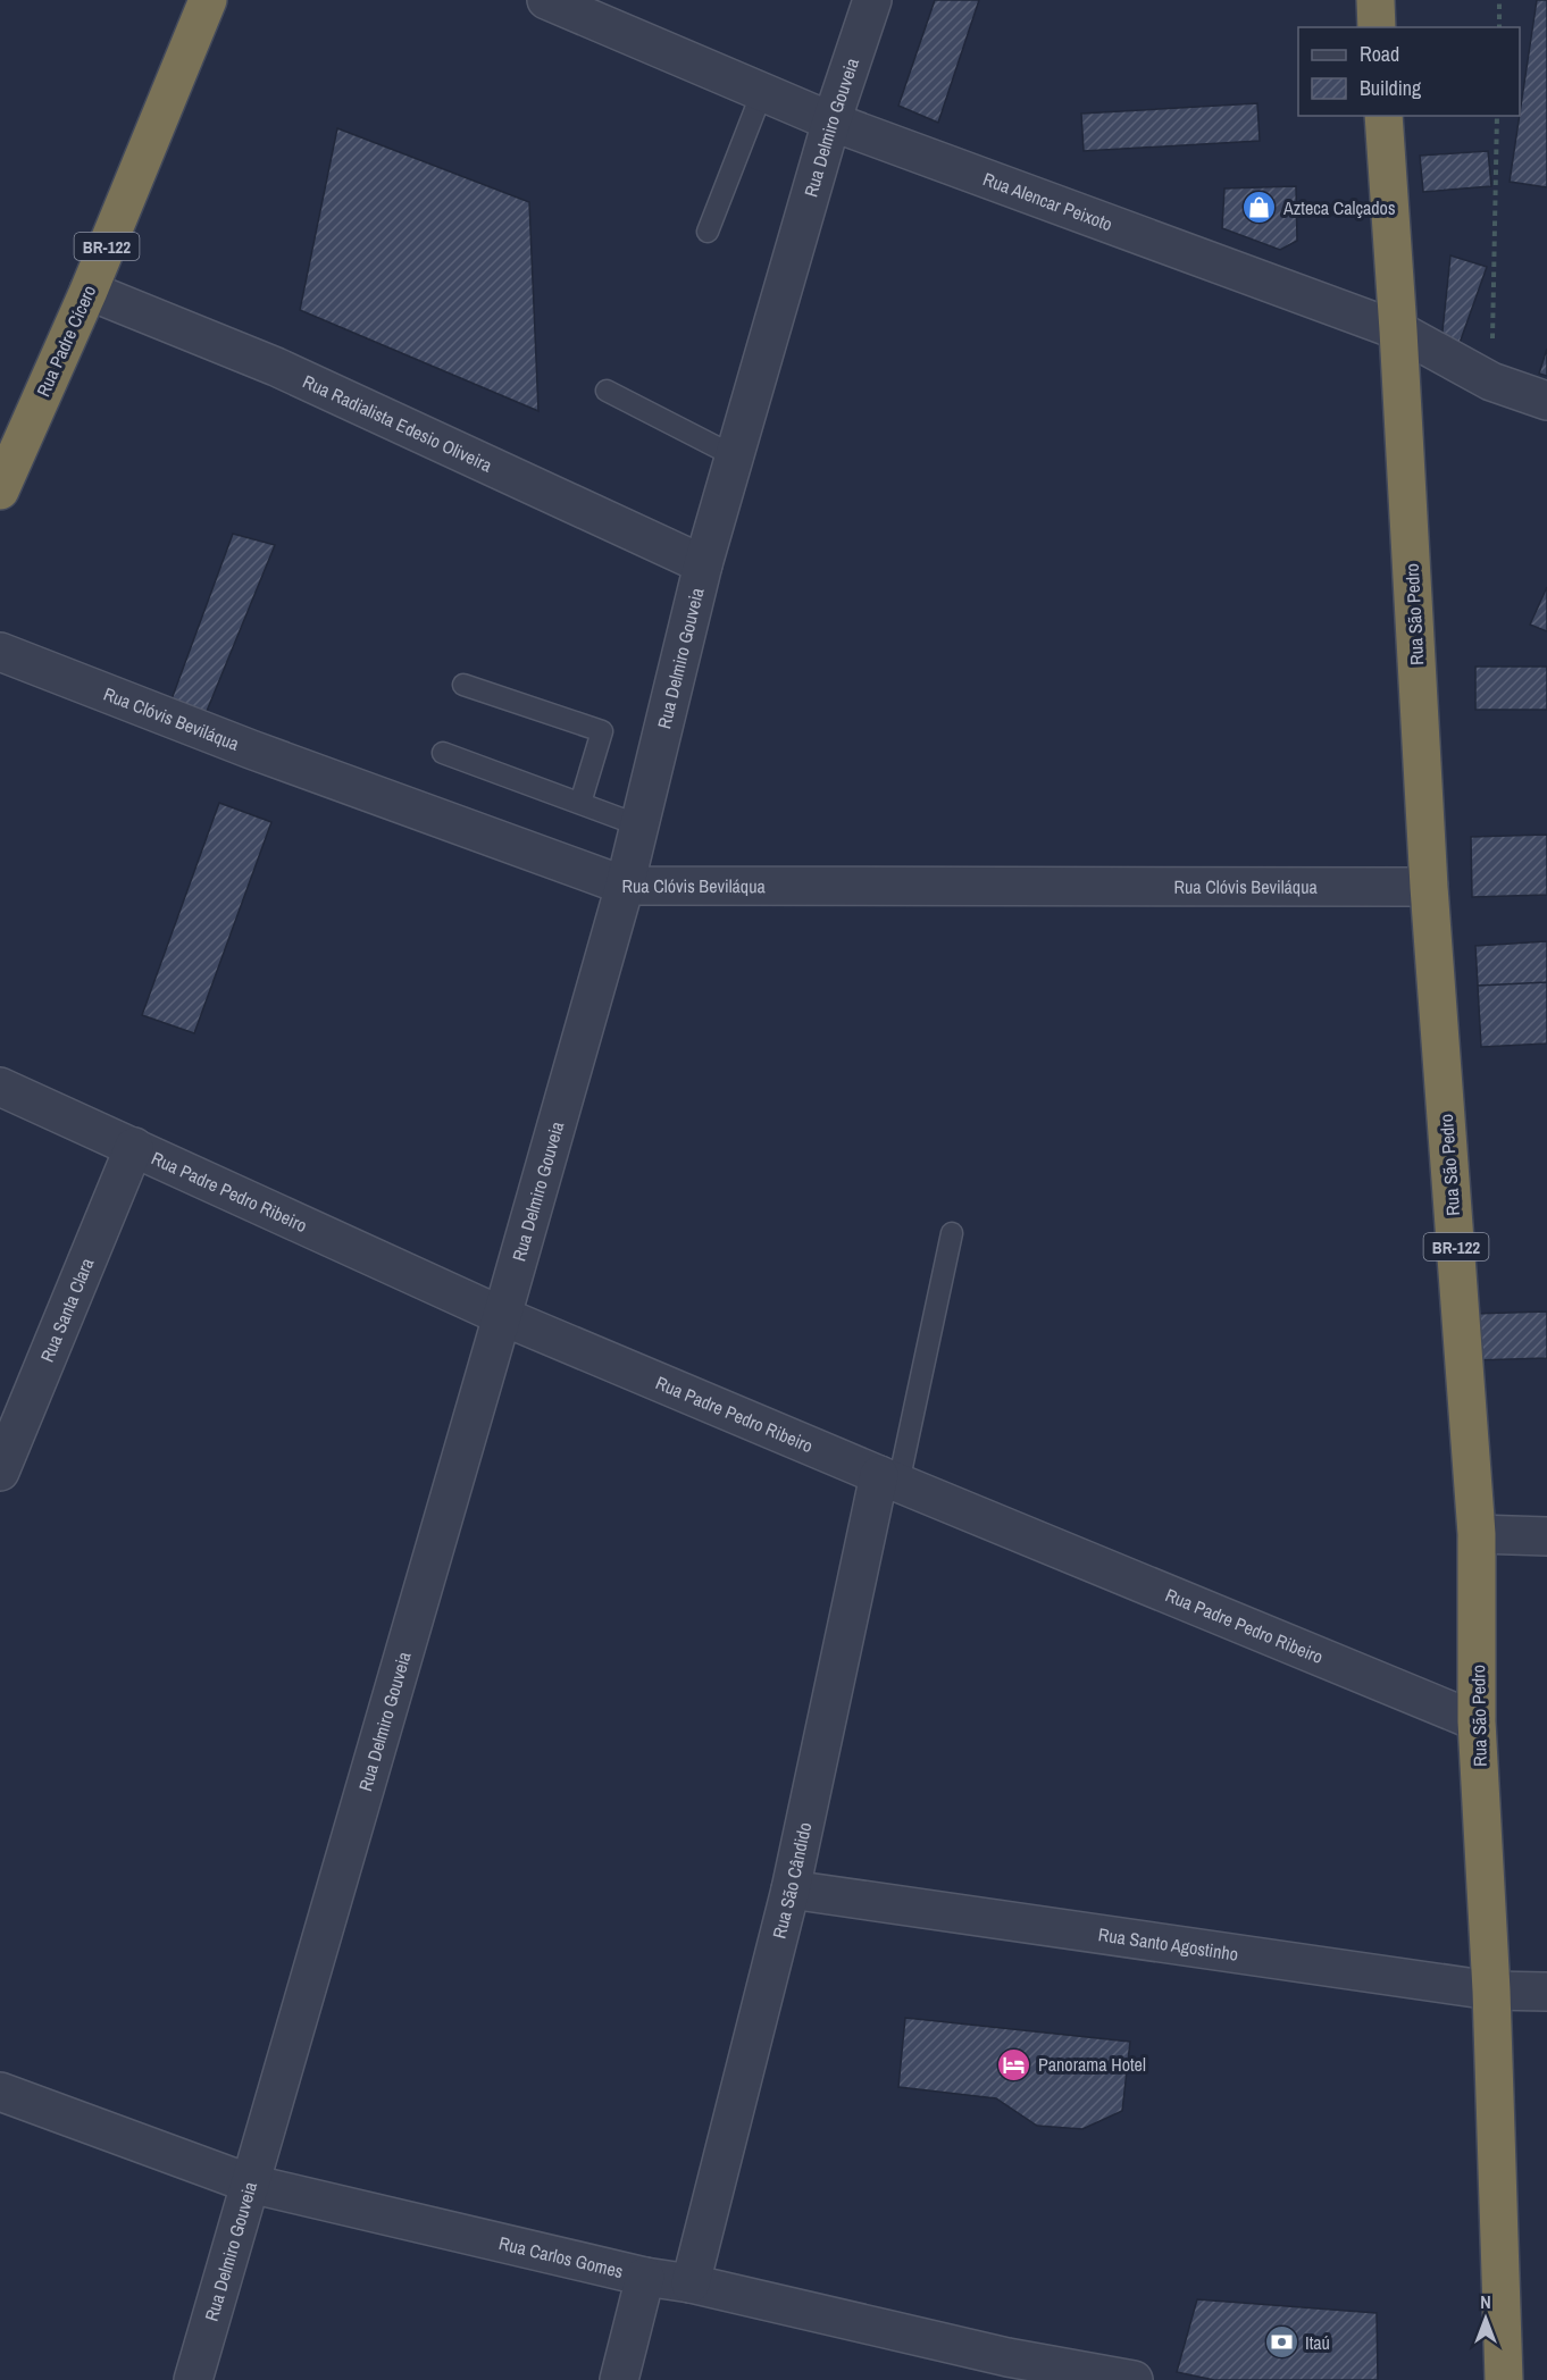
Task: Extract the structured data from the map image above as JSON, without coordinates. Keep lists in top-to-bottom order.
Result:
{
  "streets": {
    "highway": ["BR-122", "Rua Padre Cícero", "Rua São Pedro"],
    "street": [
      "Rua Delmiro Gouveia",
      "Rua Alencar Peixoto",
      "Rua Radialista Edesio Oliveira",
      "Rua Clóvis Beviláqua",
      "Rua Padre Pedro Ribeiro",
      "Rua Santa Clara",
      "Rua São Cândido",
      "Rua Santo Agostinho",
      "Rua Carlos Gomes"
    ]
  },
  "crossings": [
    ["Rua Delmiro Gouveia", "Rua Alencar Peixoto"],
    ["Rua Delmiro Gouveia", "Rua Radialista Edesio Oliveira"],
    ["Rua Delmiro Gouveia", "Rua Clóvis Beviláqua"],
    ["Rua Delmiro Gouveia", "Rua Padre Pedro Ribeiro"],
    ["Rua Delmiro Gouveia", "Rua Carlos Gomes"],
    ["Rua Alencar Peixoto", "Rua São Pedro"],
    ["Rua Padre Cícero", "Rua Radialista Edesio Oliveira"],
    ["Rua São Pedro", "Rua Clóvis Beviláqua"],
    ["Rua São Pedro", "Rua Padre Pedro Ribeiro"],
    ["Rua São Pedro", "Rua Santo Agostinho"],
    ["Rua Padre Pedro Ribeiro", "Rua Santa Clara"],
    ["Rua Padre Pedro Ribeiro", "Rua São Cândido"],
    ["Rua São Cândido", "Rua Santo Agostinho"],
    ["Rua São Cândido", "Rua Carlos Gomes"]
  ],
  "places": {
    "shop": ["Azteca Calçados"],
    "hotel": ["Panorama Hotel"],
    "bank": ["Itaú"]
  },
  "legend": ["Road", "Building"],
  "north": "top"
}
